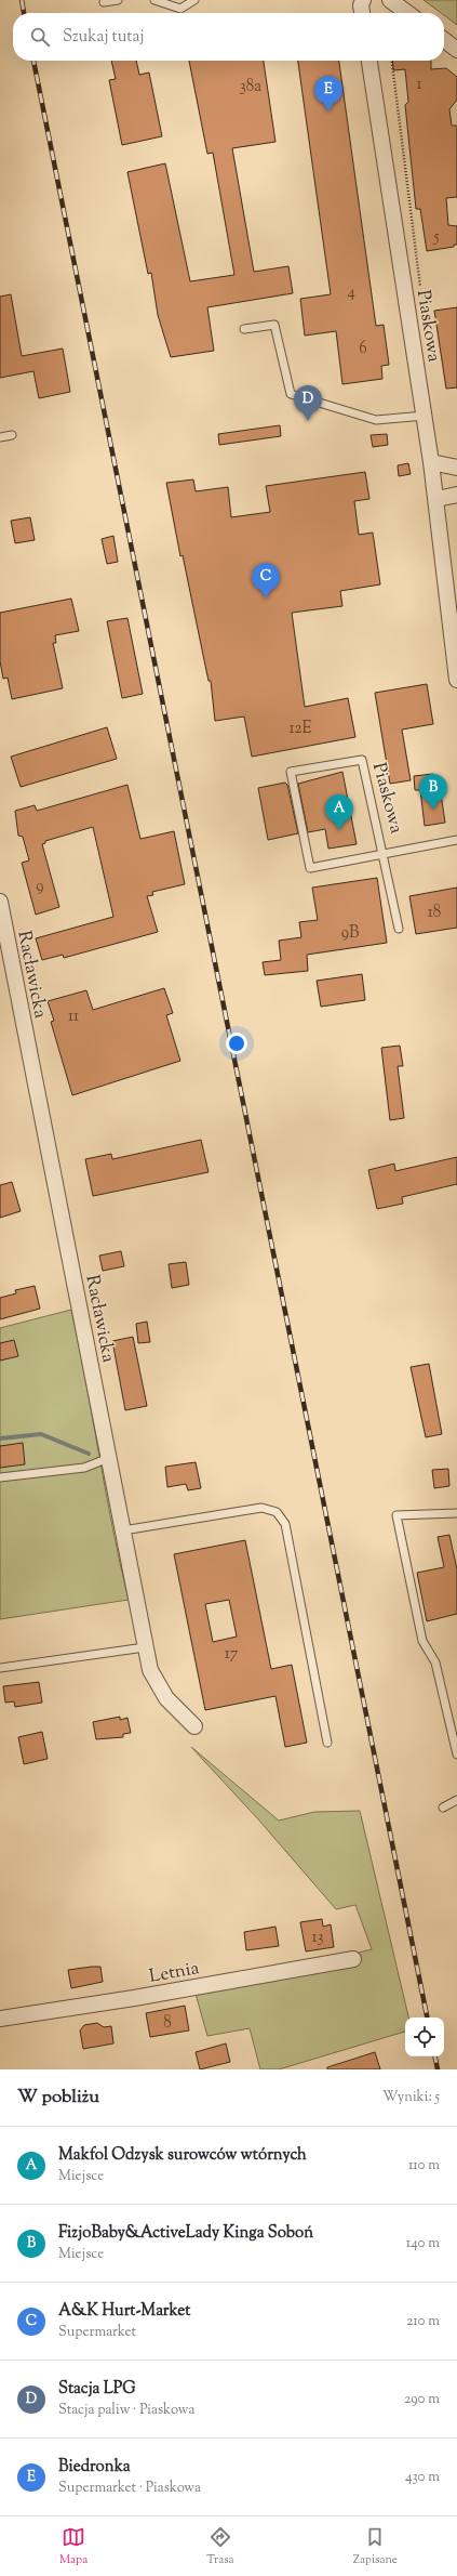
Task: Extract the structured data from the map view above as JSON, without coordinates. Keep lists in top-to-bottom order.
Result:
{
  "streets": {
    "street": ["Piaskowa", "Racławicka", "Letnia"]
  },
  "house_numbers": [
    "1",
    "38a",
    "5",
    "4",
    "6",
    "12E",
    "9",
    "18",
    "9B",
    "11",
    "17",
    "13",
    "8"
  ],
  "page": {
    "search": "Szukaj tutaj",
    "pins": [
      "E",
      "D",
      "C",
      "B",
      "A"
    ],
    "heading": ["W pobliżu", "Wyniki: 5"],
    "list": [
      {
        "mark": "A",
        "name": "Makfol Odzysk surowców wtórnych",
        "note": "Miejsce",
        "value": "110 m"
      },
      {
        "mark": "B",
        "name": "FizjoBaby&ActiveLady Kinga Soboń",
        "note": "Miejsce",
        "value": "140 m"
      },
      {
        "mark": "C",
        "name": "A&K Hurt-Market",
        "note": "Supermarket",
        "value": "210 m"
      },
      {
        "mark": "D",
        "name": "Stacja LPG",
        "note": "Stacja paliw · Piaskowa",
        "value": "290 m"
      },
      {
        "mark": "E",
        "name": "Biedronka",
        "note": "Supermarket · Piaskowa",
        "value": "430 m"
      }
    ],
    "nav": ["Mapa", "Trasa", "Zapisane"]
  }
}
